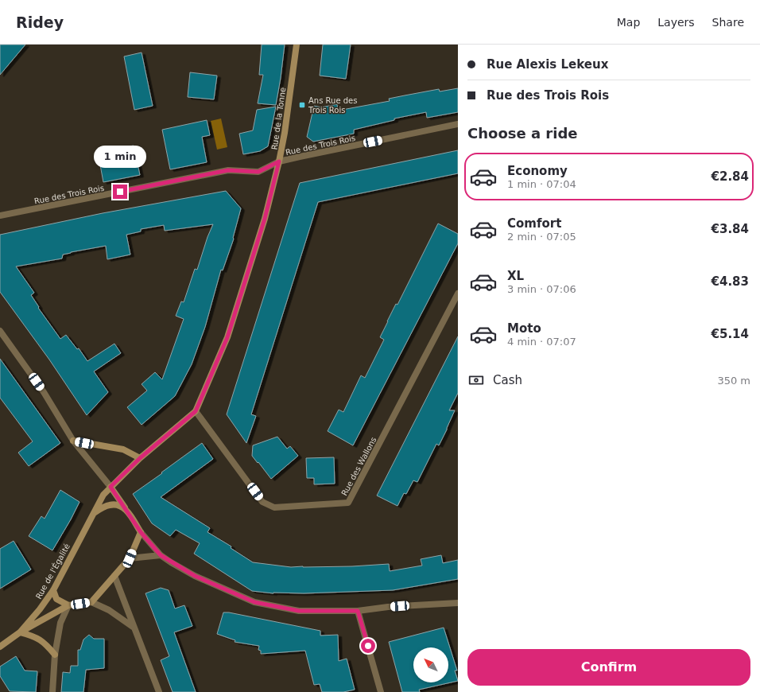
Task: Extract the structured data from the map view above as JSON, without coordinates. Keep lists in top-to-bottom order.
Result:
{
  "streets": {
    "street": [
      "Rue de la Tonne",
      "Rue des Trois Rois",
      "Rue des Wallons",
      "Rue de l'Égalité"
    ]
  },
  "crossings": [
    ["Rue de la Tonne", "Rue des Trois Rois"],
    ["Rue de la Tonne", "Rue des Wallons"],
    ["Rue de la Tonne", "Rue de l'Égalité"]
  ],
  "places": {
    "transit": ["Ans Rue des Trois Rois"]
  },
  "north": "top left",
  "page": {
    "header": "Ridey",
    "nav": ["Map", "Layers", "Share"],
    "banner": ["Rue Alexis Lekeux", "Rue des Trois Rois"],
    "heading": "Choose a ride",
    "bubble": "1 min",
    "list": [
      {
        "name": "Economy",
        "note": "1 min · 07:04",
        "value": "€2.84"
      },
      {
        "name": "Comfort",
        "note": "2 min · 07:05",
        "value": "€3.84"
      },
      {
        "name": "XL",
        "note": "3 min · 07:06",
        "value": "€4.83"
      },
      {
        "name": "Moto",
        "note": "4 min · 07:07",
        "value": "€5.14"
      }
    ],
    "pay": ["Cash", "350 m"],
    "buttons": "Confirm"
  }
}
